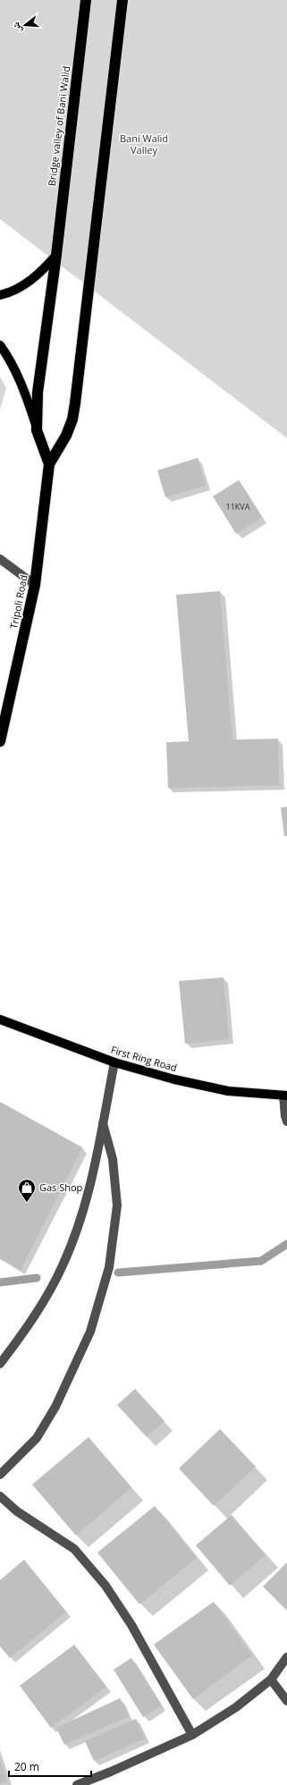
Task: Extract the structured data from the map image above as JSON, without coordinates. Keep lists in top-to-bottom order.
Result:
{
  "streets": {
    "highway": ["Bridge valley of Bani Walid", "Tripoli Road"],
    "main road": ["First Ring Road"]
  },
  "parks": ["Bani Walid Valley"],
  "places": {
    "shop": ["Gas Shop"]
  },
  "house_numbers": ["11KVA"],
  "scale_bar": "20 m",
  "north": "left"
}
